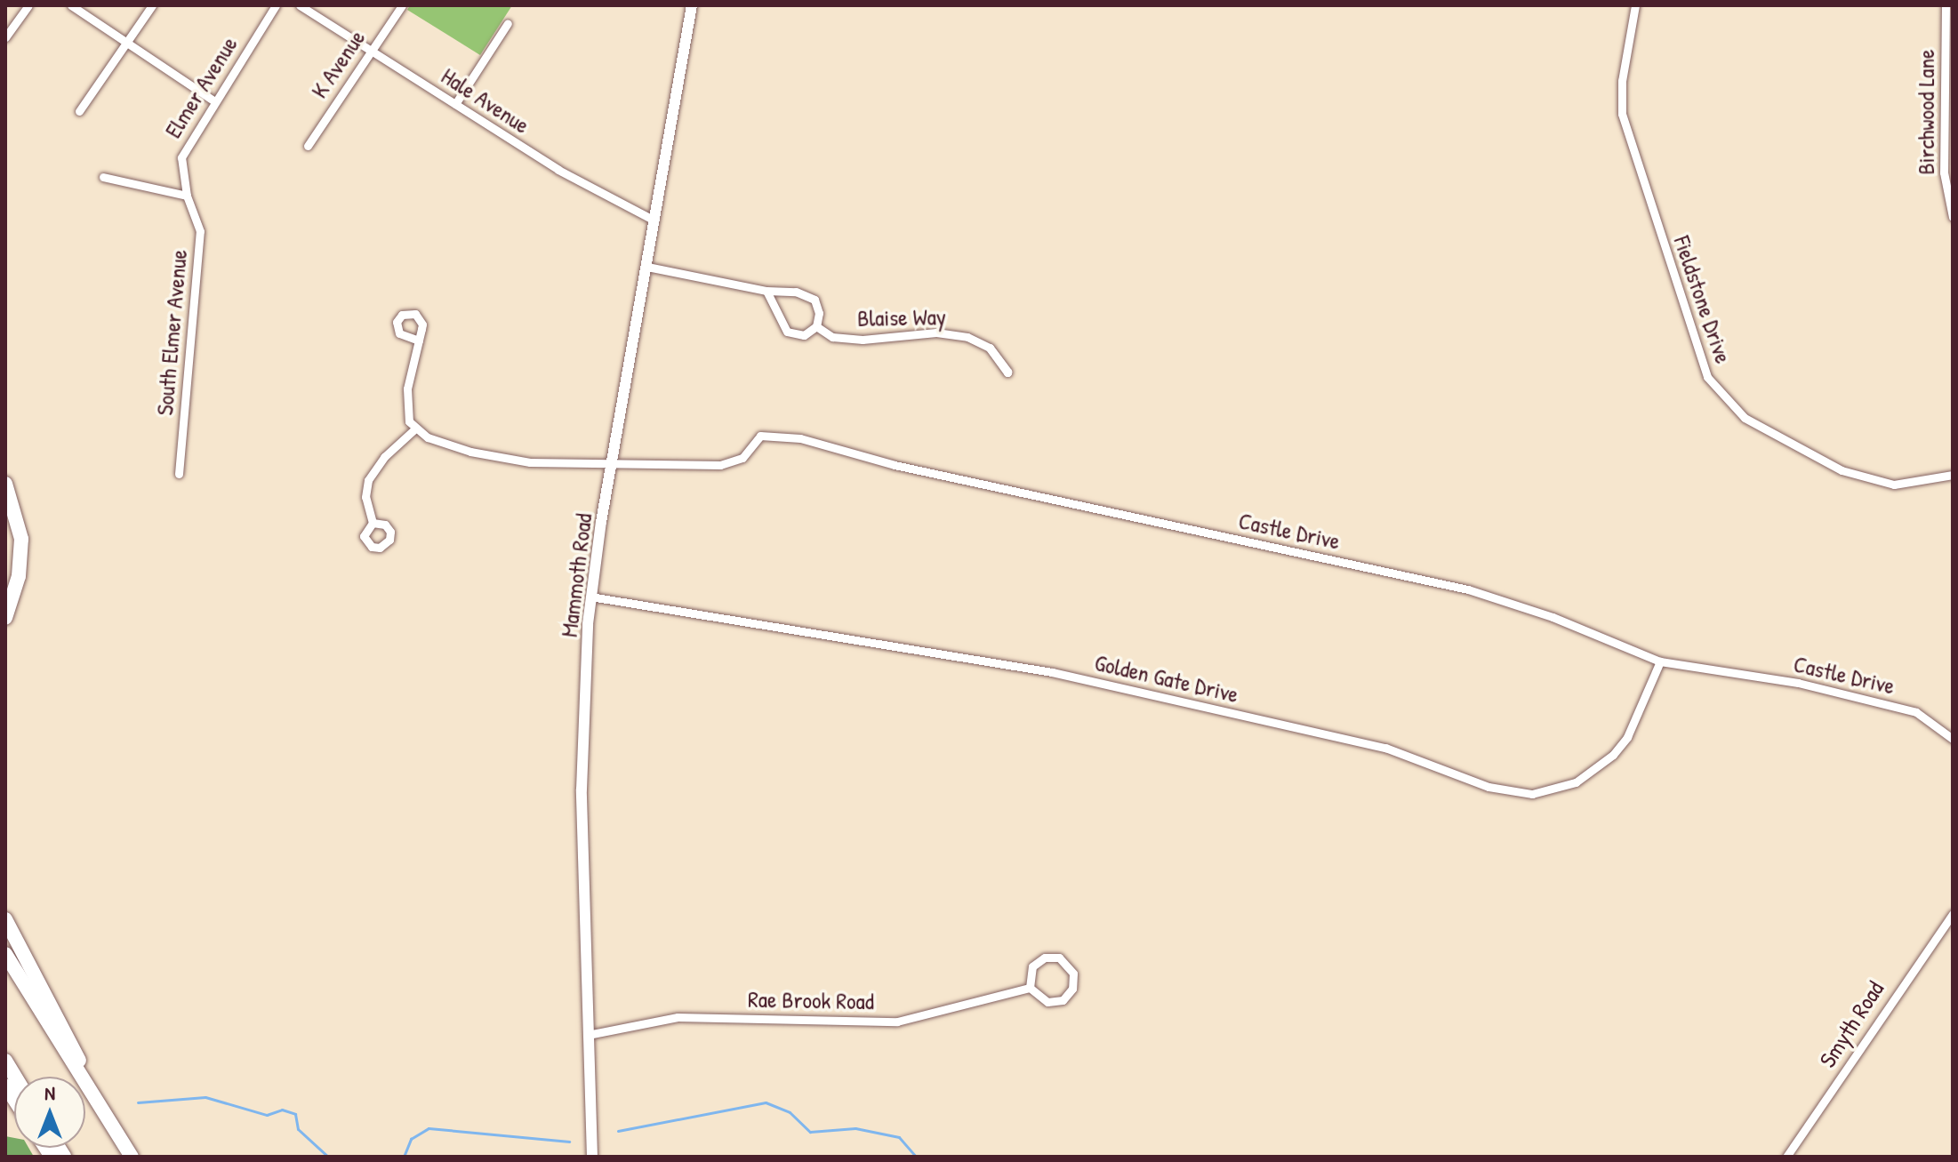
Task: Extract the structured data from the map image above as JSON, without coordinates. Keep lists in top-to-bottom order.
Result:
{
  "streets": {
    "main road": ["Mammoth Road"],
    "street": [
      "K Avenue",
      "Elmer Avenue",
      "Hale Avenue",
      "Birchwood Lane",
      "Fieldstone Drive",
      "Blaise Way",
      "South Elmer Avenue",
      "Castle Drive",
      "Golden Gate Drive",
      "Rae Brook Road",
      "Smyth Road"
    ]
  },
  "crossings": [
    ["K Avenue", "Hale Avenue"],
    ["Elmer Avenue", "South Elmer Avenue"],
    ["Hale Avenue", "Mammoth Road"],
    ["Castle Drive", "Mammoth Road"],
    ["Castle Drive", "Golden Gate Drive"],
    ["Mammoth Road", "Golden Gate Drive"],
    ["Mammoth Road", "Rae Brook Road"]
  ],
  "north": "top"
}
